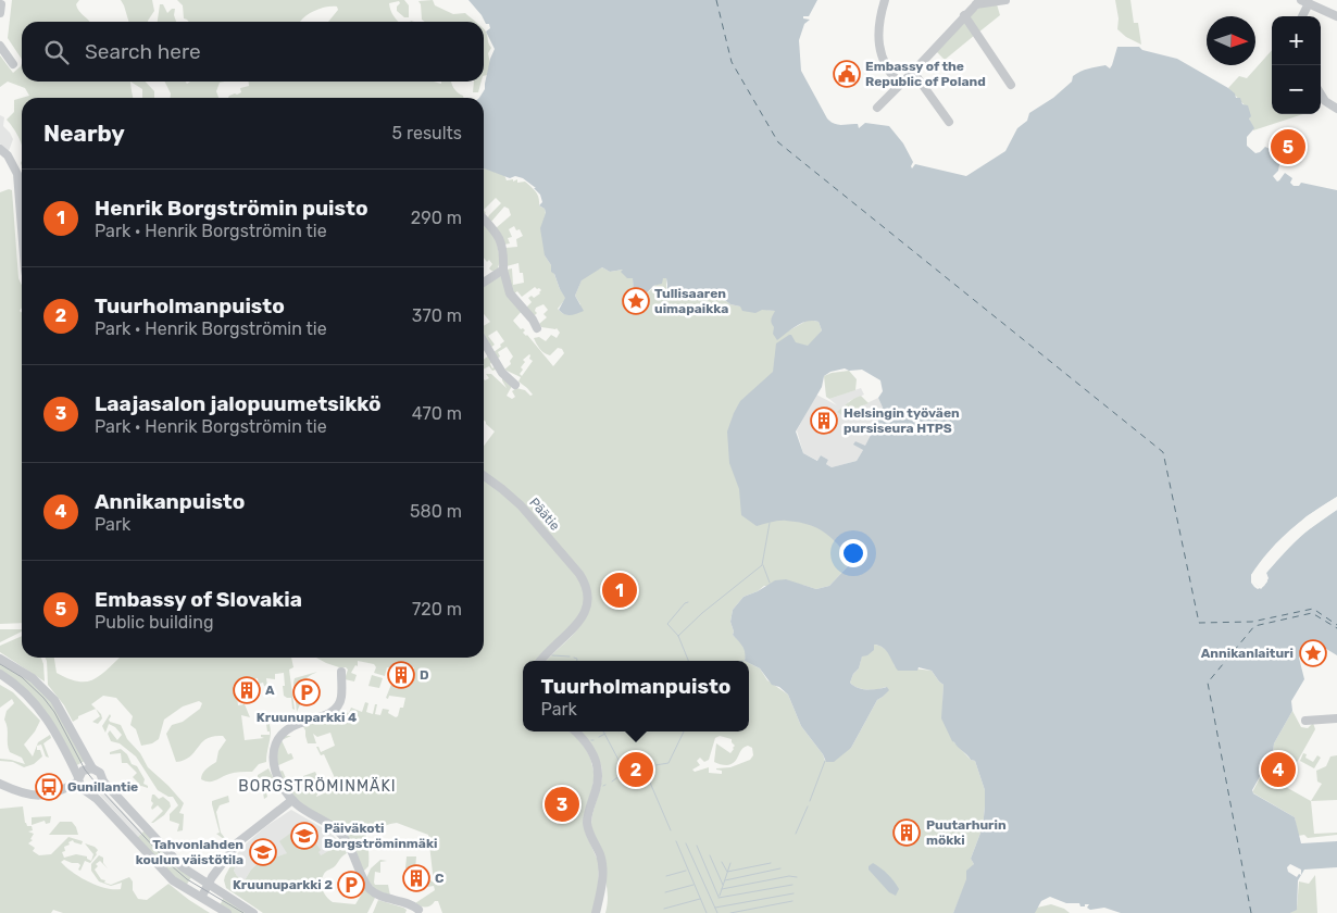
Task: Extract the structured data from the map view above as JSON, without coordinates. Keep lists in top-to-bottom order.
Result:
{
  "streets": {
    "street": ["Päätie"]
  },
  "districts": ["BORGSTRÖMINMÄKI"],
  "places": {
    "public building": ["Embassy of the Republic of Poland"],
    "place": ["Tullisaaren uimapaikka", "Annikanlaituri"],
    "building": [
      "Helsingin työväen pursiseura HTPS",
      "D",
      "A",
      "Puutarhurin mökki",
      "C"
    ],
    "parking": ["Kruunuparkki 4", "Kruunuparkki 2"],
    "bus stop": ["Gunillantie"],
    "school or university": ["Päiväkoti Borgströminmäki", "Tahvonlahden koulun väistötila"]
  },
  "north": "right",
  "page": {
    "map_buttons": ["+", "−"],
    "search": "Search here",
    "heading": ["Nearby", "5 results"],
    "pins": [
      "5",
      "1",
      "2",
      "4",
      "3"
    ],
    "list": [
      {
        "mark": "1",
        "name": "Henrik Borgströmin puisto",
        "note": "Park · Henrik Borgströmin tie",
        "value": "290 m"
      },
      {
        "mark": "2",
        "name": "Tuurholmanpuisto",
        "note": "Park · Henrik Borgströmin tie",
        "value": "370 m"
      },
      {
        "mark": "3",
        "name": "Laajasalon jalopuumetsikkö",
        "note": "Park · Henrik Borgströmin tie",
        "value": "470 m"
      },
      {
        "mark": "4",
        "name": "Annikanpuisto",
        "note": "Park",
        "value": "580 m"
      },
      {
        "mark": "5",
        "name": "Embassy of Slovakia",
        "note": "Public building",
        "value": "720 m"
      }
    ],
    "popup": ["Tuurholmanpuisto", "Park"]
  }
}
